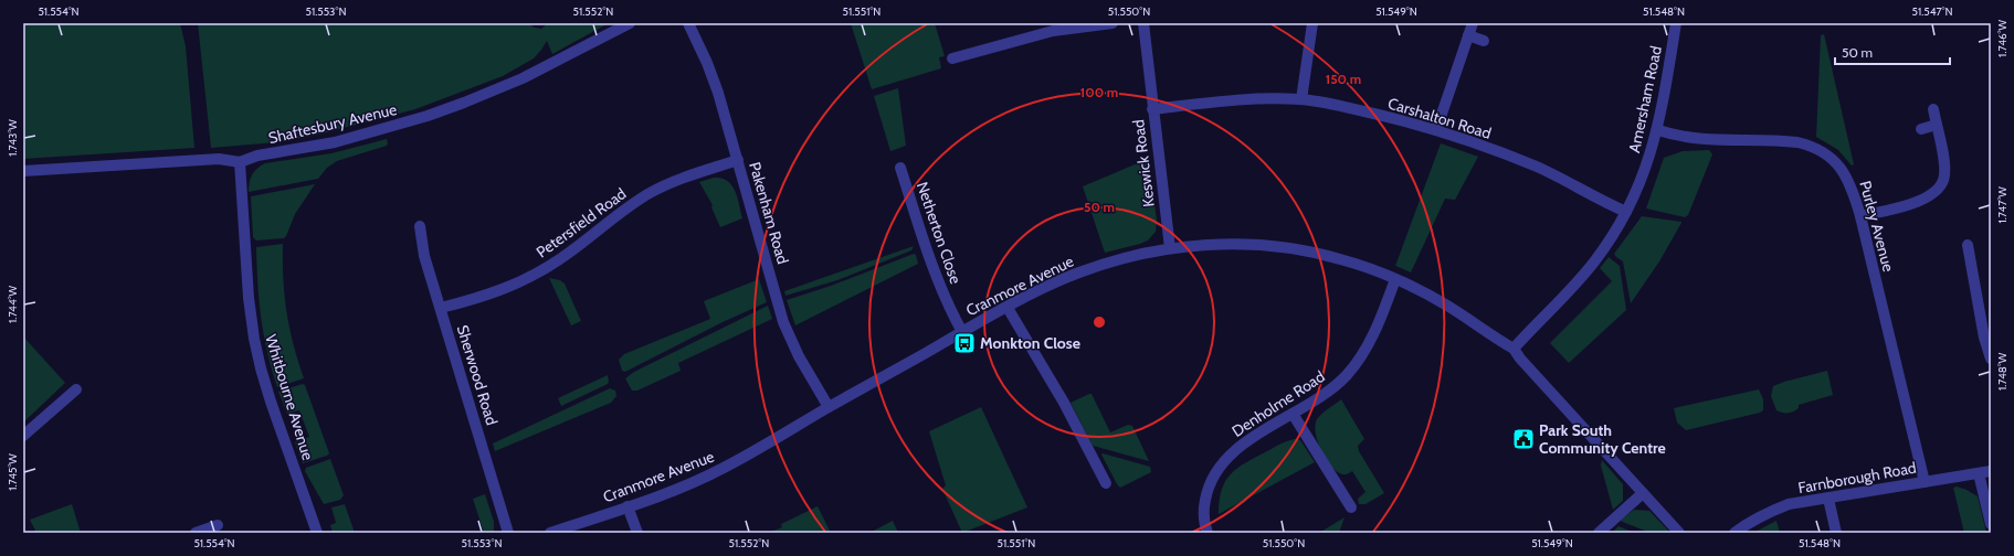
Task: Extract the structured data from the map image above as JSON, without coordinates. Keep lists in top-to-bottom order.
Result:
{
  "streets": {
    "street": [
      "Amersham Road",
      "Carshalton Road",
      "Shaftesbury Avenue",
      "Keswick Road",
      "Pakenham Road",
      "Petersfield Road",
      "Purley Avenue",
      "Netherton Close",
      "Cranmore Avenue",
      "Sherwood Road",
      "Whitbourne Avenue",
      "Denholme Road",
      "Farnborough Road"
    ]
  },
  "crossings": [
    ["Amersham Road", "Carshalton Road"],
    ["Amersham Road", "Purley Avenue"],
    ["Amersham Road", "Cranmore Avenue"],
    ["Carshalton Road", "Keswick Road"],
    ["Shaftesbury Avenue", "Whitbourne Avenue"],
    ["Keswick Road", "Cranmore Avenue"],
    ["Pakenham Road", "Petersfield Road"],
    ["Pakenham Road", "Cranmore Avenue"],
    ["Petersfield Road", "Sherwood Road"],
    ["Purley Avenue", "Farnborough Road"],
    ["Netherton Close", "Cranmore Avenue"],
    ["Cranmore Avenue", "Denholme Road"]
  ],
  "places": {
    "bus stop": ["Monkton Close"],
    "public building": ["Park South Community Centre"]
  },
  "scale_bar": "50 m",
  "coordinates": [
    "51.554°N",
    "51.553°N",
    "51.552°N",
    "51.551°N",
    "51.550°N",
    "51.549°N",
    "51.548°N",
    "51.547°N",
    "1.746°W",
    "1.743°W",
    "1.747°W",
    "1.744°W",
    "1.748°W",
    "1.745°W"
  ],
  "rings": ["150 m", "100 m", "50 m"]
}
